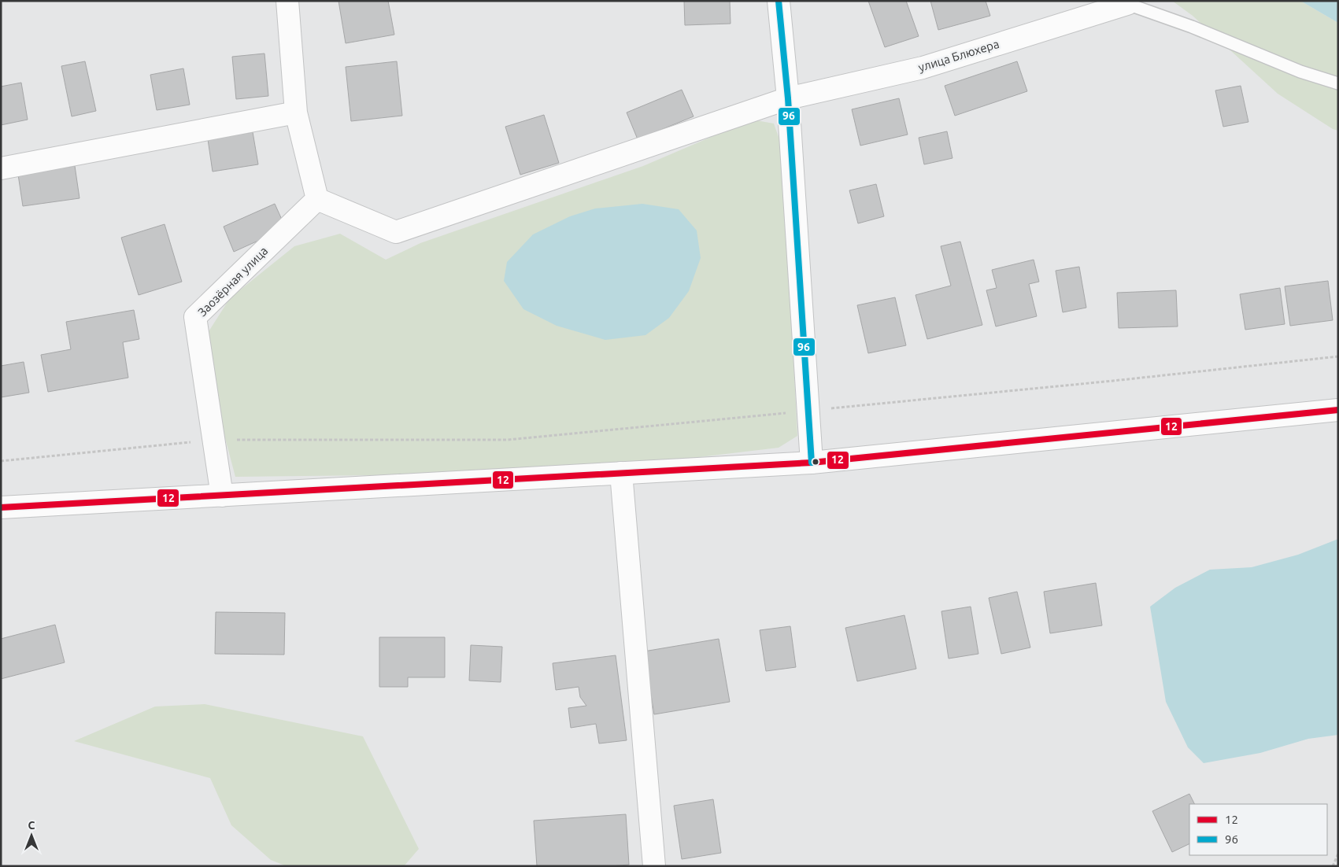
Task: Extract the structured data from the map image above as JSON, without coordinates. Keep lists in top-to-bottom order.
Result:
{
  "streets": {
    "street": ["улица Блюхера", "Заозёрная улица"]
  },
  "crossings": [
    ["улица Блюхера", "Заозёрная улица"]
  ],
  "lines": ["transit line 96", "transit line 12"],
  "legend": ["12", "96"],
  "north": "top"
}
